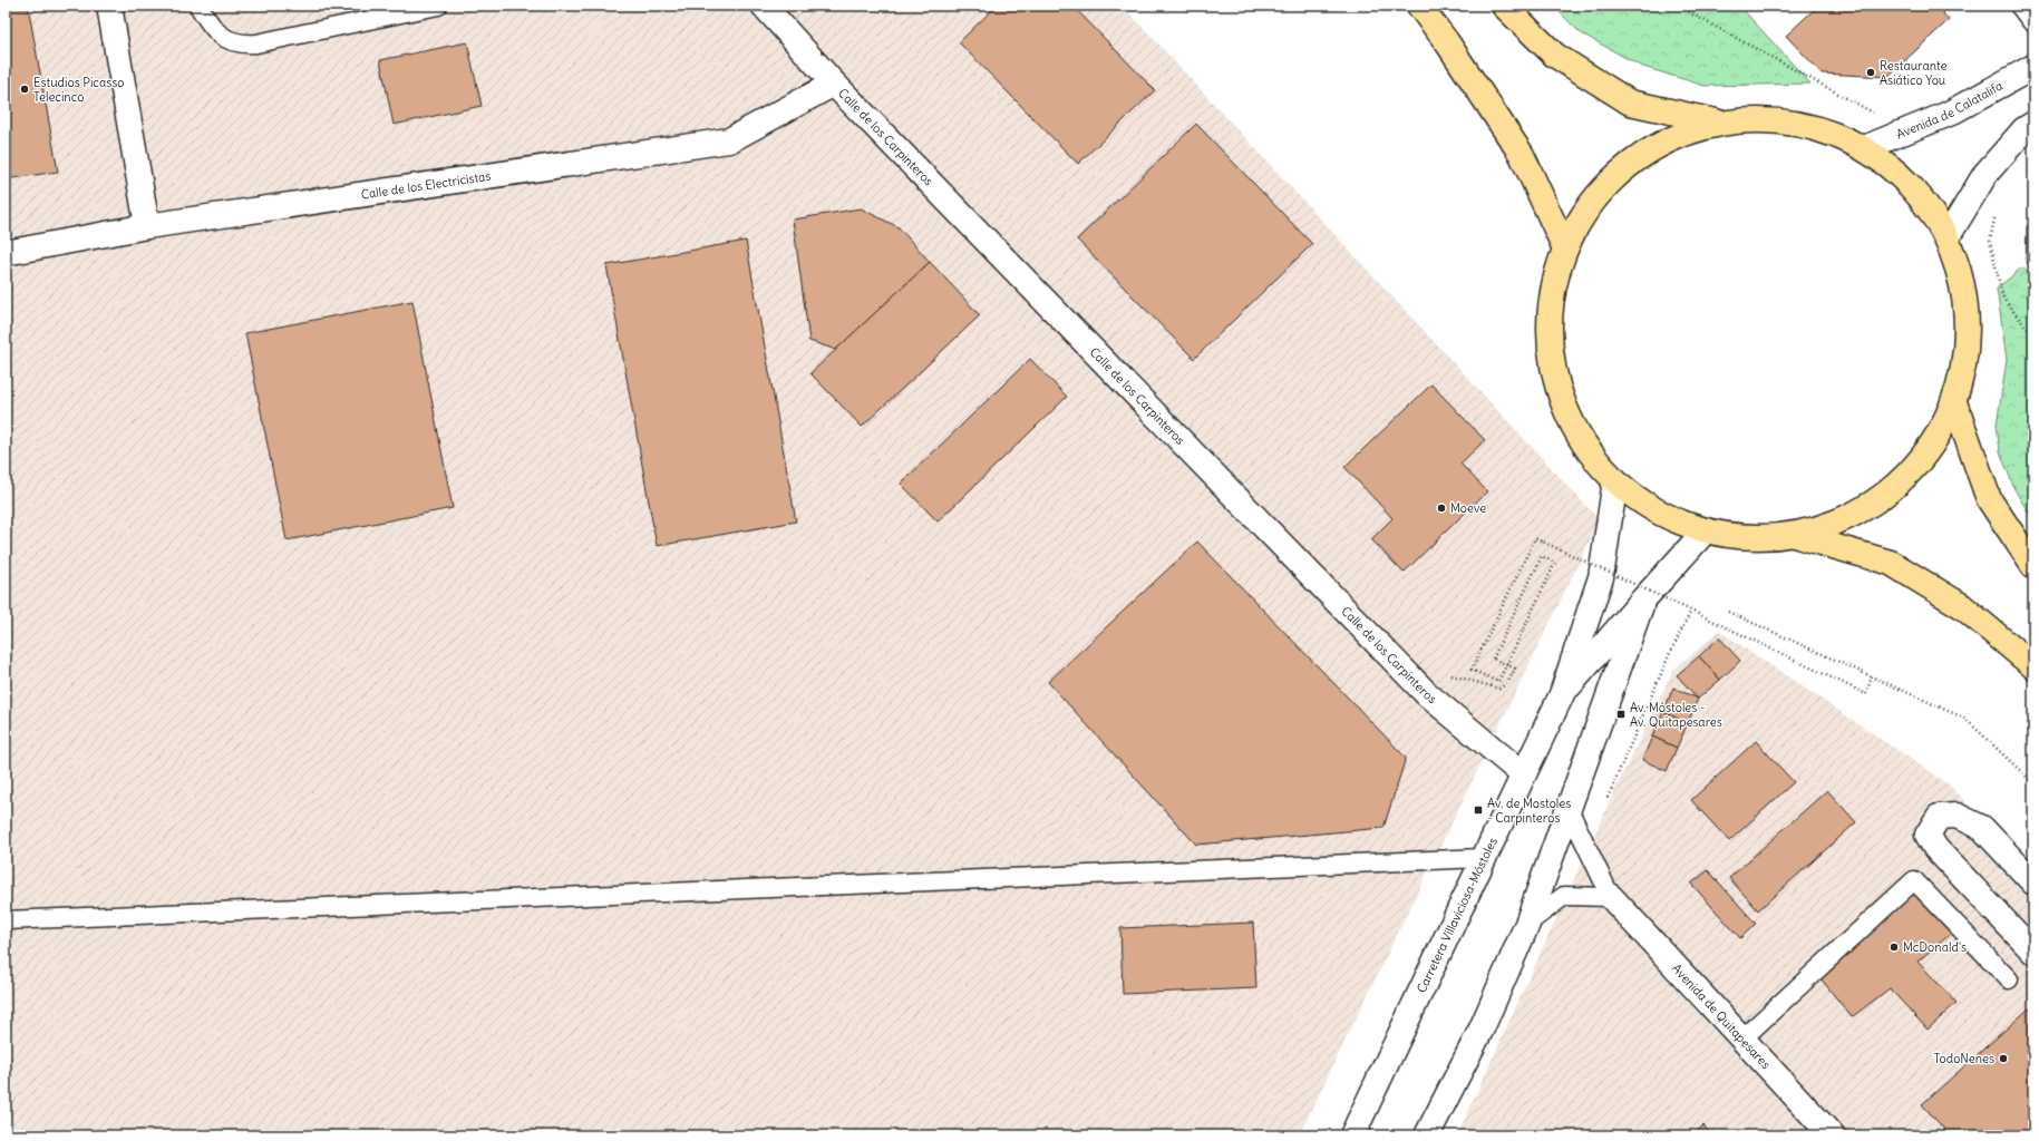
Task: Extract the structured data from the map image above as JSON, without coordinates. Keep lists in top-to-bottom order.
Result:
{
  "streets": {
    "street": [
      "Avenida de Calatalifa",
      "Calle de los Carpinteros",
      "Calle de los Electricistas",
      "Carretera Villaviciosa-Móstoles",
      "Avenida de Quitapesares"
    ]
  },
  "crossings": [
    ["Calle de los Carpinteros", "Calle de los Electricistas"],
    ["Calle de los Carpinteros", "Carretera Villaviciosa-Móstoles"]
  ],
  "places": {
    "other": [
      "Restaurante Asiático You",
      "Estudios Picasso Telecinco",
      "Moeve",
      "McDonald's",
      "TodoNenes"
    ],
    "transit": ["Av. Móstoles - Av. Quitapesares", "Av. de Mostoles - Carpinteros"]
  }
}
